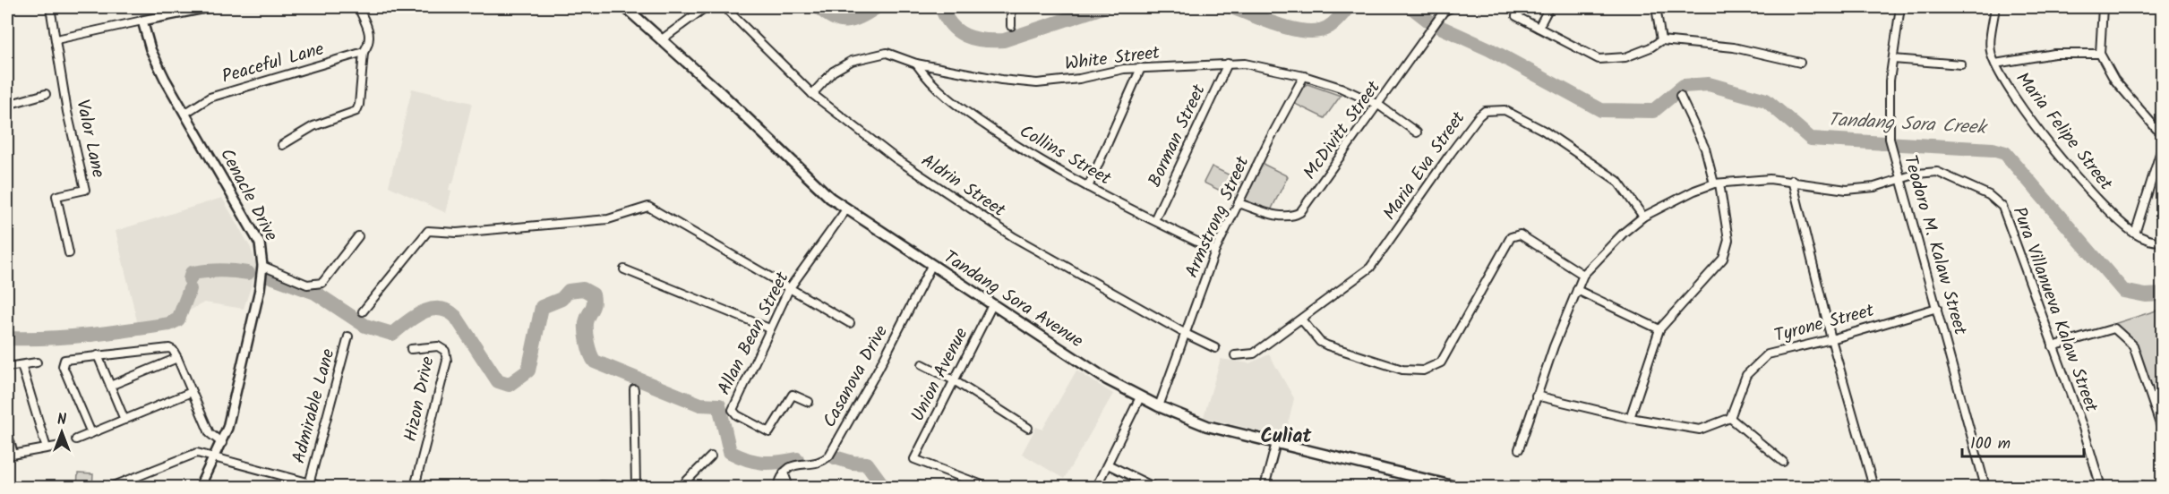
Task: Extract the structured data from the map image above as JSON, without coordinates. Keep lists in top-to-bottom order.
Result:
{
  "streets": {
    "main road": ["Tandang Sora Avenue"],
    "street": [
      "White Street",
      "Peaceful Lane",
      "McDivitt Street",
      "Maria Felipe Street",
      "Borman Street",
      "Valor Lane",
      "Collins Street",
      "Maria Eva Street",
      "Aldrin Street",
      "Cenacle Drive",
      "Armstrong Street",
      "Teodoro M. Kalaw Street",
      "Pura Villanueva Kalaw Street",
      "Tyrone Street",
      "Allan Bean Street",
      "Union Avenue",
      "Casanova Drive",
      "Hizon Drive",
      "Admirable Lane"
    ]
  },
  "crossings": [
    ["White Street", "McDivitt Street"],
    ["White Street", "Borman Street"],
    ["White Street", "Collins Street"],
    ["White Street", "Aldrin Street"],
    ["White Street", "Armstrong Street"],
    ["Peaceful Lane", "Cenacle Drive"],
    ["McDivitt Street", "Armstrong Street"],
    ["Borman Street", "Collins Street"],
    ["Collins Street", "Armstrong Street"],
    ["Maria Eva Street", "Pura Villanueva Kalaw Street"],
    ["Aldrin Street", "Armstrong Street"],
    ["Armstrong Street", "Tandang Sora Avenue"],
    ["Teodoro M. Kalaw Street", "Pura Villanueva Kalaw Street"],
    ["Teodoro M. Kalaw Street", "Tyrone Street"],
    ["Tandang Sora Avenue", "Allan Bean Street"],
    ["Tandang Sora Avenue", "Union Avenue"],
    ["Tandang Sora Avenue", "Casanova Drive"]
  ],
  "districts": ["Culiat"],
  "water": ["Tandang Sora Creek"],
  "scale_bar": "100 m",
  "north": "top"
}
